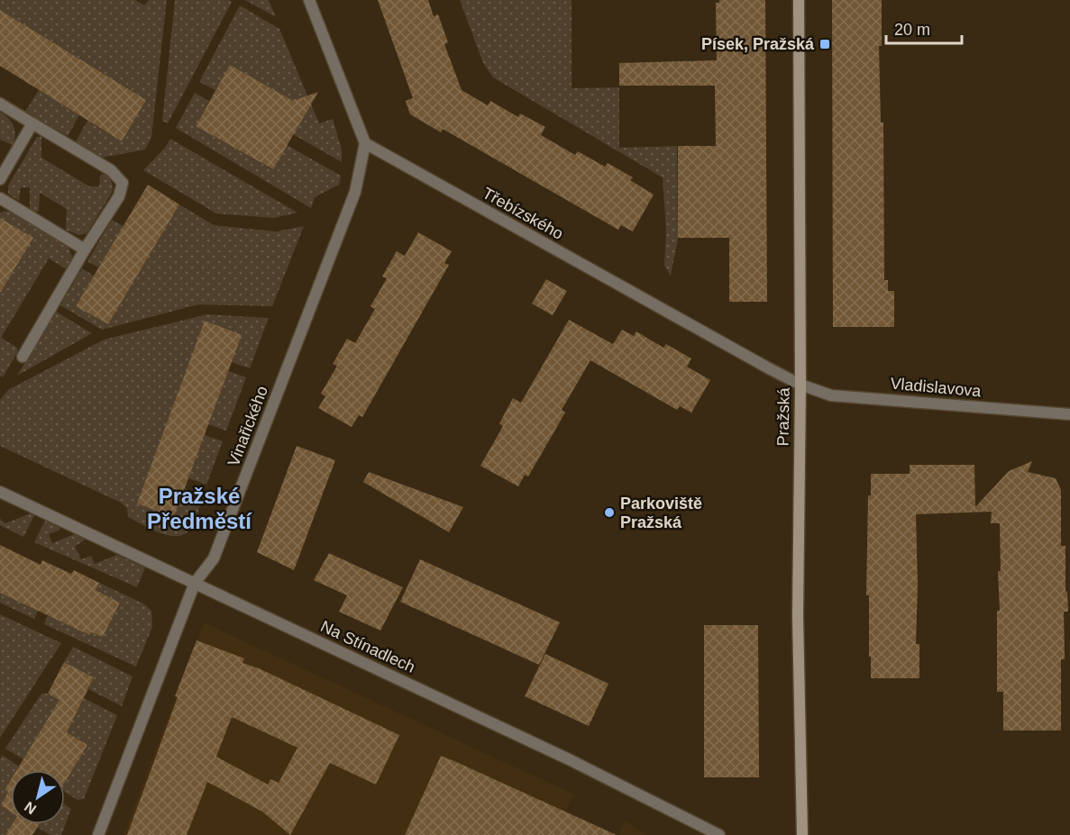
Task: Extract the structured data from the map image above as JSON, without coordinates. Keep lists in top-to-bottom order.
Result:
{
  "streets": {
    "street": [
      "Třebízského",
      "Vladislavova",
      "Pražská",
      "Vinařického",
      "Na Stínadlech"
    ]
  },
  "crossings": [
    ["Třebízského", "Vladislavova"],
    ["Třebízského", "Pražská"],
    ["Třebízského", "Vinařického"],
    ["Vladislavova", "Pražská"],
    ["Vinařického", "Na Stínadlech"]
  ],
  "districts": ["Pražské Předměstí"],
  "places": {
    "transit": ["Písek, Pražská"],
    "other": ["Parkoviště Pražská"]
  },
  "scale_bar": "20 m",
  "north": "bottom left"
}
